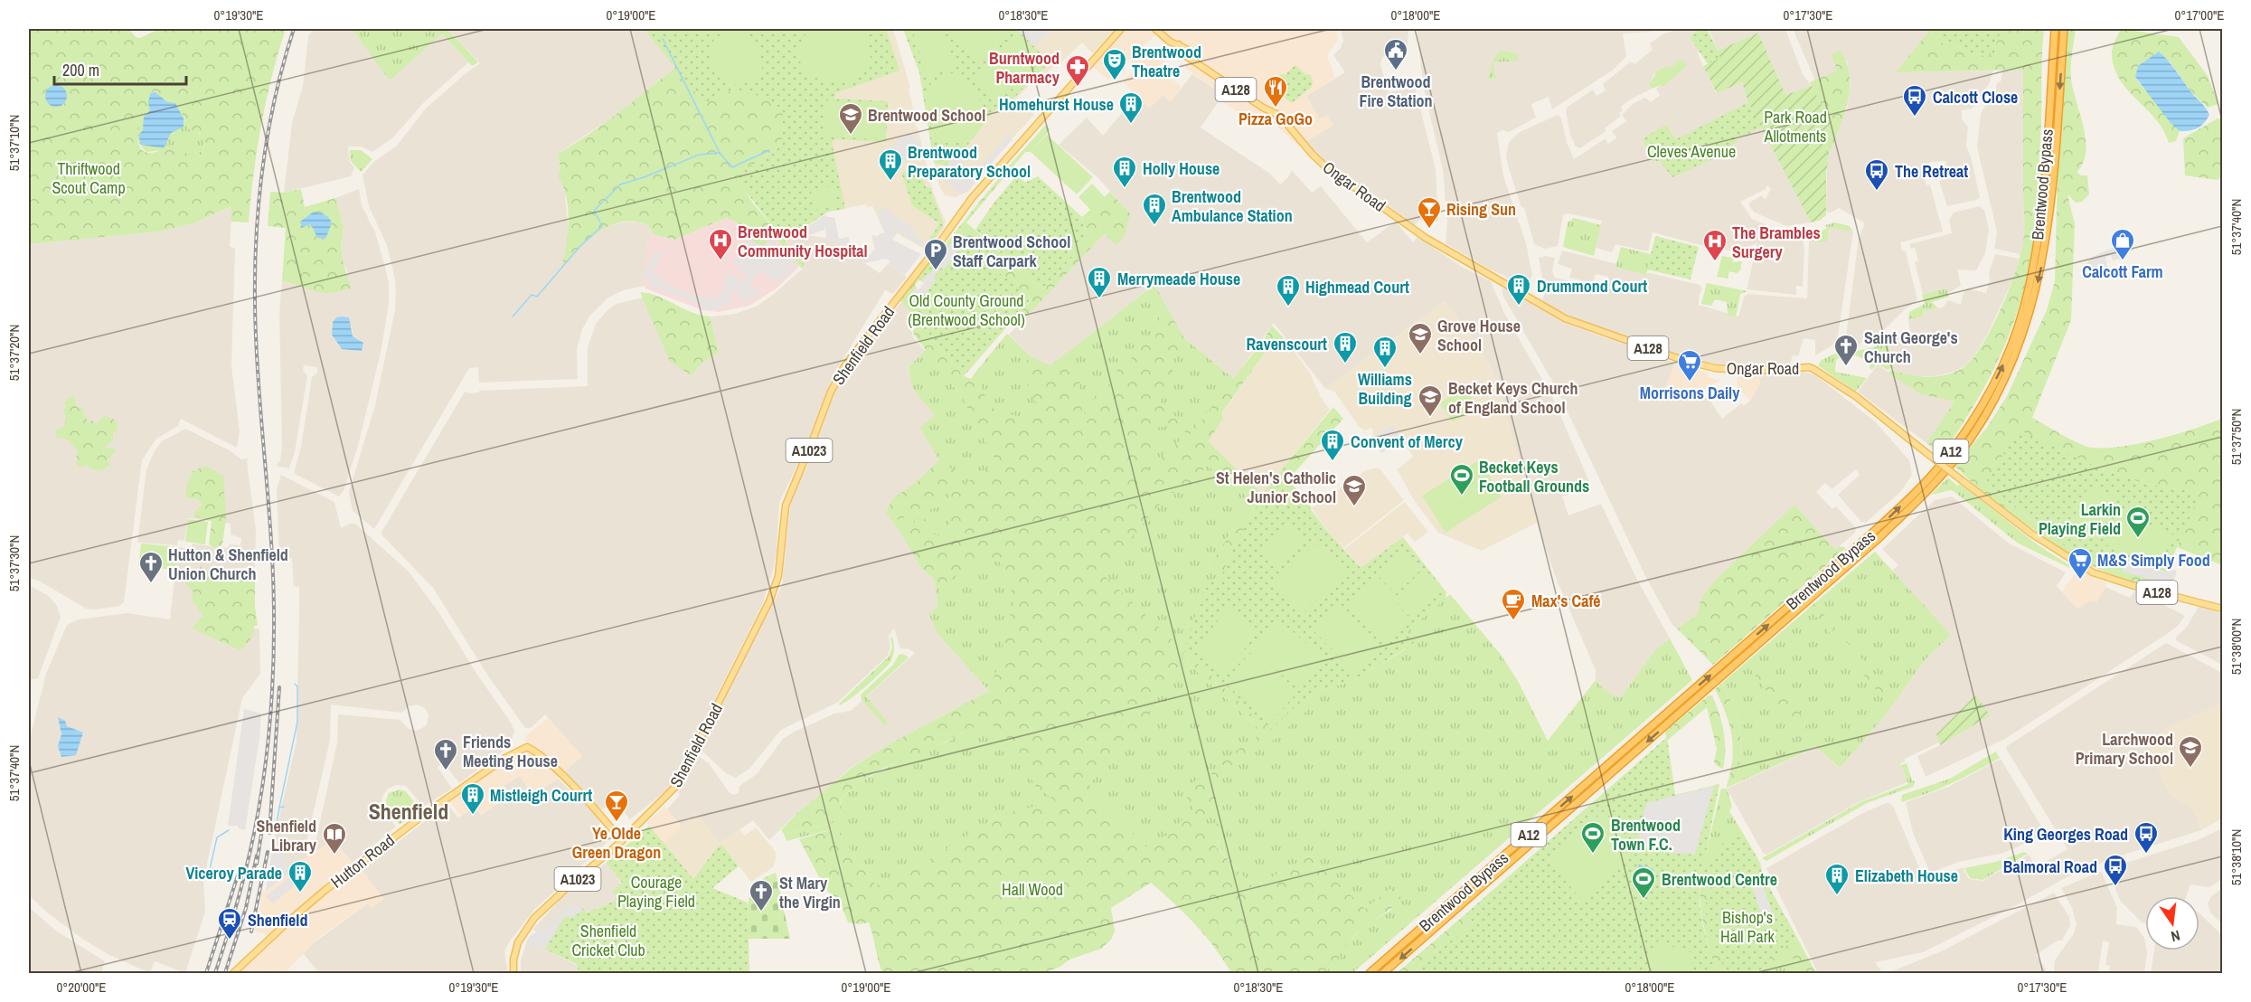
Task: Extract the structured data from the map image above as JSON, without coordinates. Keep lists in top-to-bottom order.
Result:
{
  "streets": {
    "highway": ["Brentwood Bypass", "A12"],
    "main road": [
      "A128",
      "Ongar Road",
      "Shenfield Road",
      "A1023",
      "Hutton Road"
    ]
  },
  "crossings": [
    ["Shenfield Road", "A1023"],
    ["Shenfield Road", "Hutton Road"],
    ["A1023", "Hutton Road"]
  ],
  "districts": ["Shenfield"],
  "parks": [
    "Park Road Allotments",
    "Cleves Avenue",
    "Thriftwood Scout Camp",
    "Old County Ground (Brentwood School)",
    "Courage Playing Field",
    "Hall Wood",
    "Bishop's Hall Park",
    "Shenfield Cricket Club"
  ],
  "places": {
    "public building": ["Brentwood Fire Station"],
    "theatre": ["Brentwood Theatre"],
    "pharmacy": ["Burntwood Pharmacy"],
    "restaurant": ["Pizza GoGo"],
    "bus stop": [
      "Calcott Close",
      "The Retreat",
      "King Georges Road",
      "Balmoral Road"
    ],
    "building": [
      "Homehurst House",
      "Brentwood Preparatory School",
      "Holly House",
      "Brentwood Ambulance Station",
      "Merrymeade House",
      "Drummond Court",
      "Highmead Court",
      "Ravenscourt",
      "Williams Building",
      "Convent of Mercy",
      "Mistleigh Courrt",
      "Viceroy Parade",
      "Elizabeth House"
    ],
    "school or university": [
      "Brentwood School",
      "Grove House School",
      "Becket Keys Church of England School",
      "St Helen's Catholic Junior School",
      "Larchwood Primary School"
    ],
    "bar": ["Rising Sun", "Ye Olde Green Dragon"],
    "hospital": ["Brentwood Community Hospital", "The Brambles Surgery"],
    "shop": ["Calcott Farm"],
    "parking": ["Brentwood School Staff Carpark"],
    "church": [
      "Saint George's Church",
      "Hutton & Shenfield Union Church",
      "Friends Meeting House",
      "St Mary the Virgin"
    ],
    "supermarket": ["Morrisons Daily", "M&S Simply Food"],
    "sports": [
      "Becket Keys Football Grounds",
      "Larkin Playing Field",
      "Brentwood Town F.C.",
      "Brentwood Centre"
    ],
    "cafe": ["Max's Café"],
    "library": ["Shenfield Library"],
    "station": ["Shenfield"]
  },
  "scale_bar": "200 m",
  "north": "bottom",
  "coordinates": [
    "0°19'30\"E",
    "0°19'00\"E",
    "0°18'30\"E",
    "0°18'00\"E",
    "0°17'30\"E",
    "0°17'00\"E",
    "51°37'10\"N",
    "51°37'40\"N",
    "51°37'20\"N",
    "51°37'50\"N",
    "51°37'30\"N",
    "51°38'00\"N",
    "51°38'10\"N",
    "0°20'00\"E"
  ]
}
